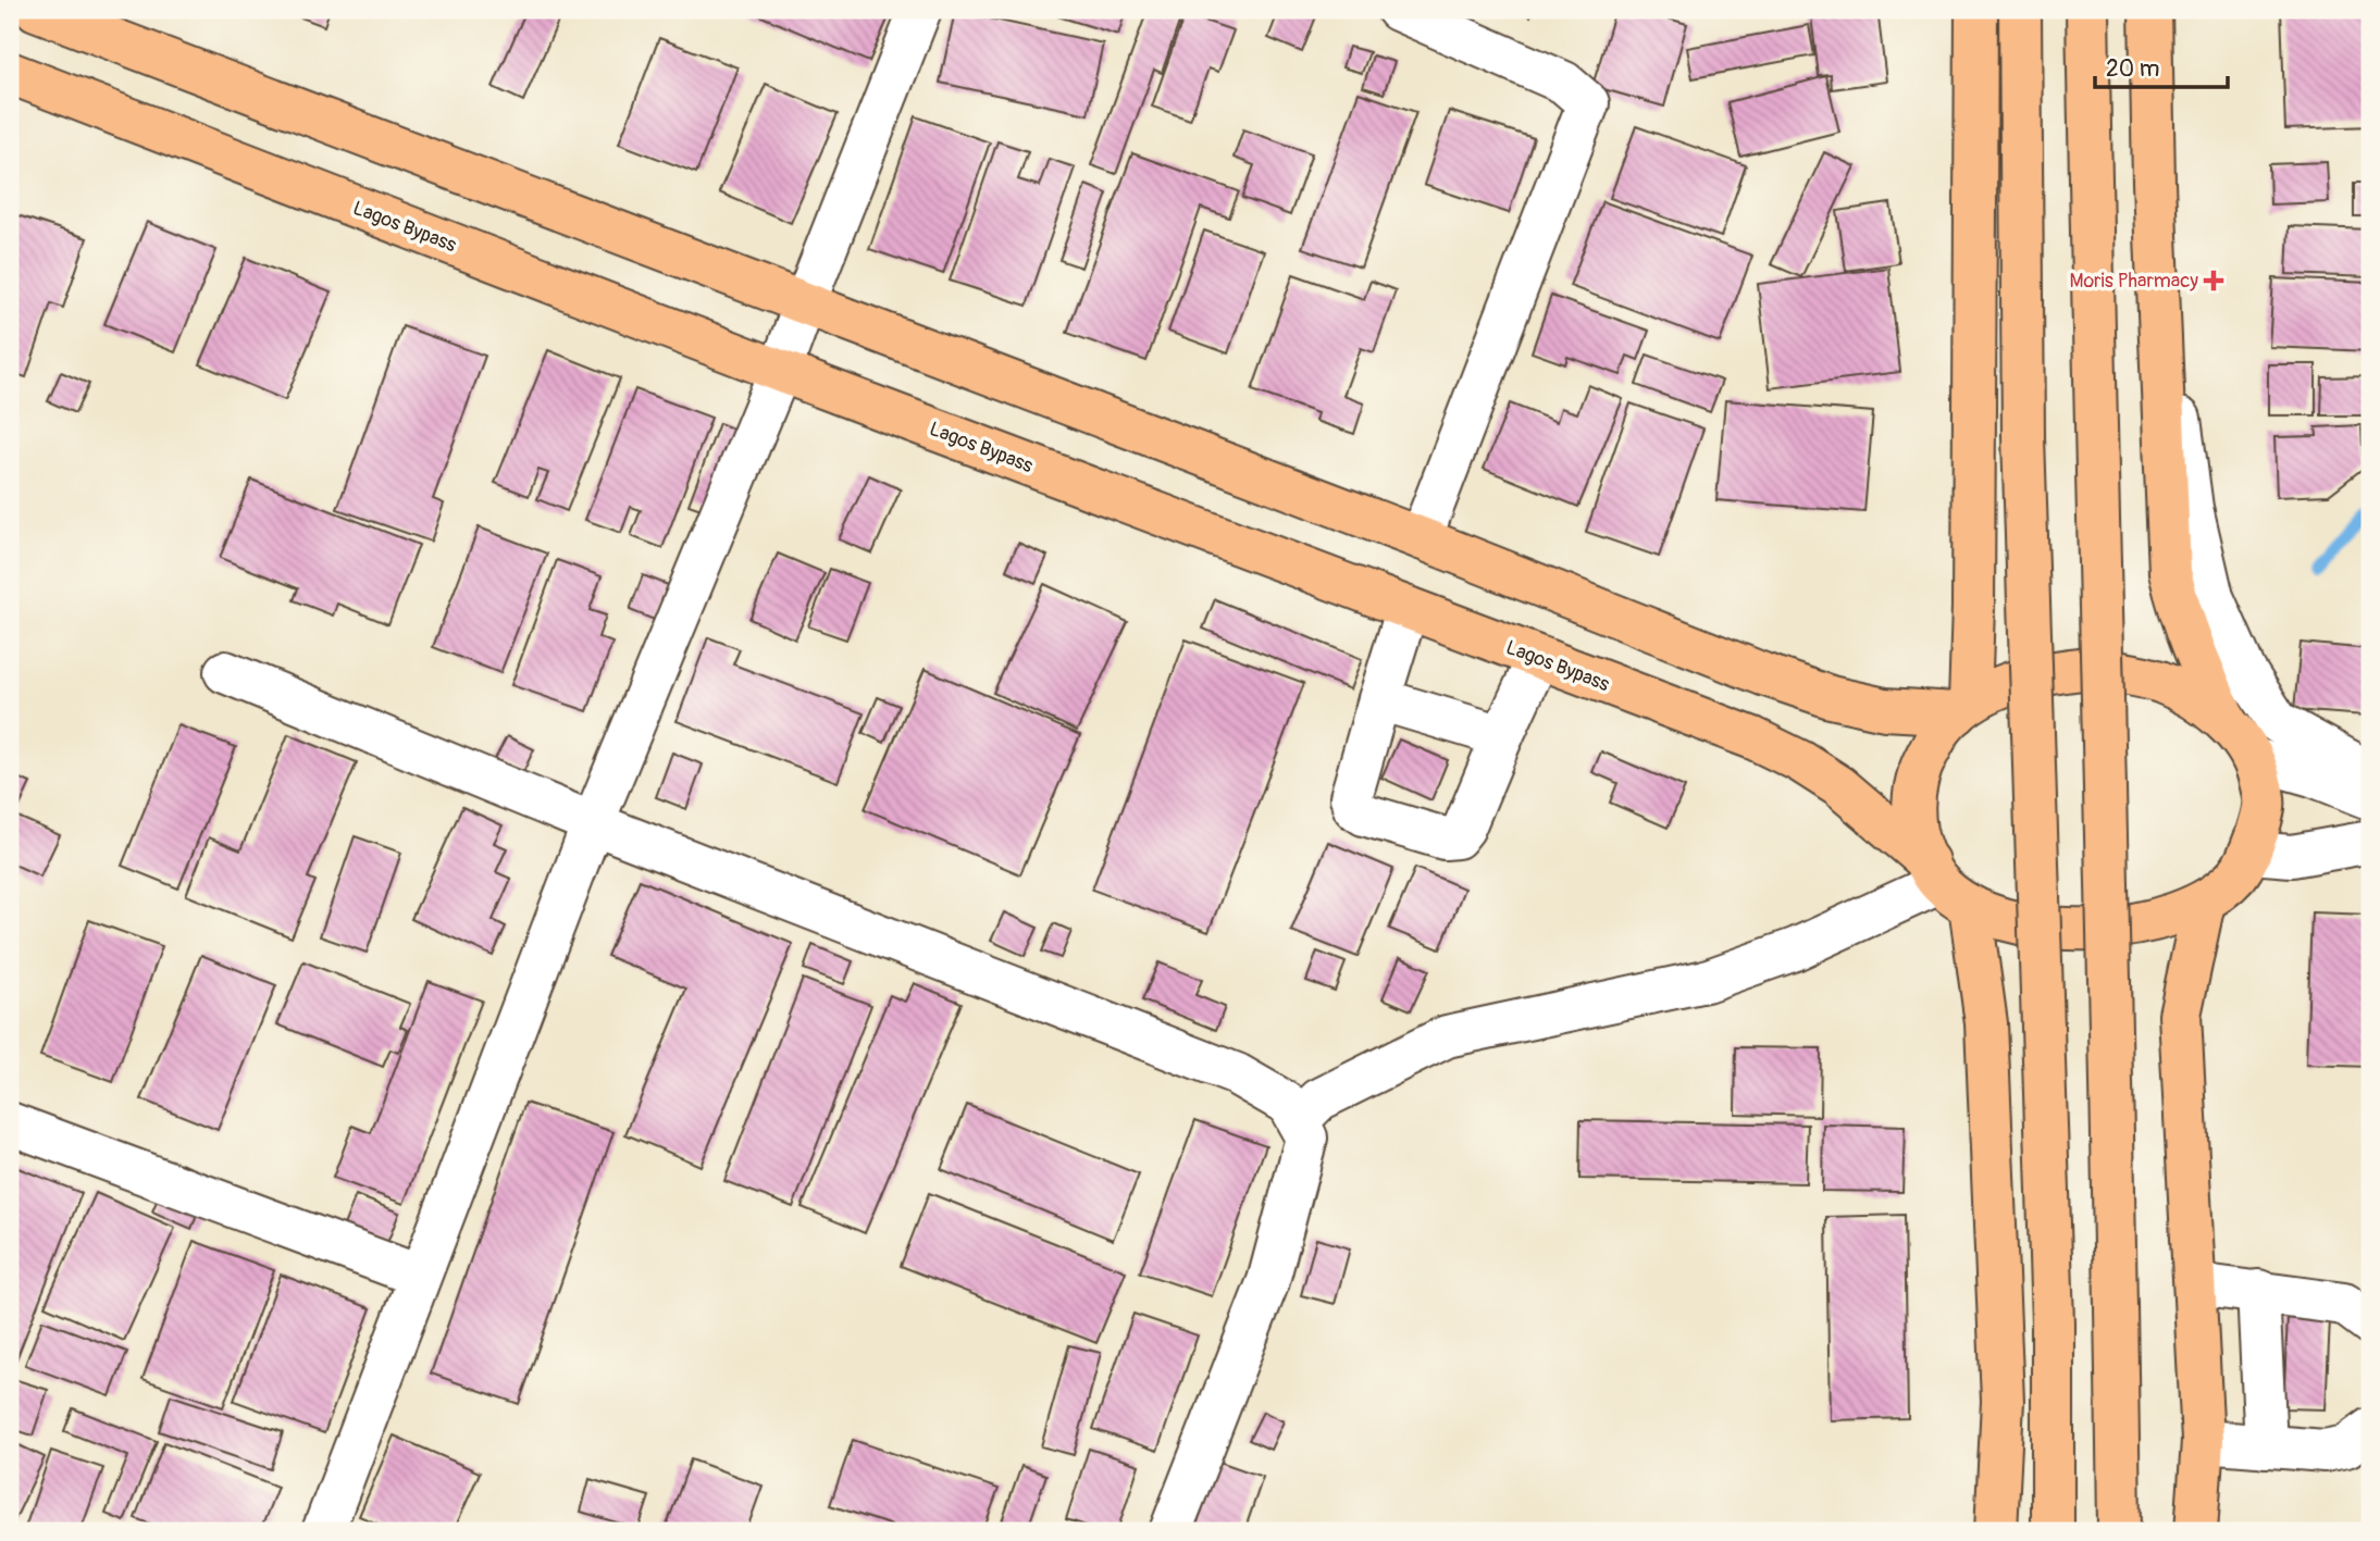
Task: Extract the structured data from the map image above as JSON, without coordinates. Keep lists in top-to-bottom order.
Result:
{
  "streets": {
    "main road": ["Lagos Bypass"]
  },
  "places": {
    "health": ["Moris Pharmacy"]
  },
  "scale_bar": "20 m"
}
